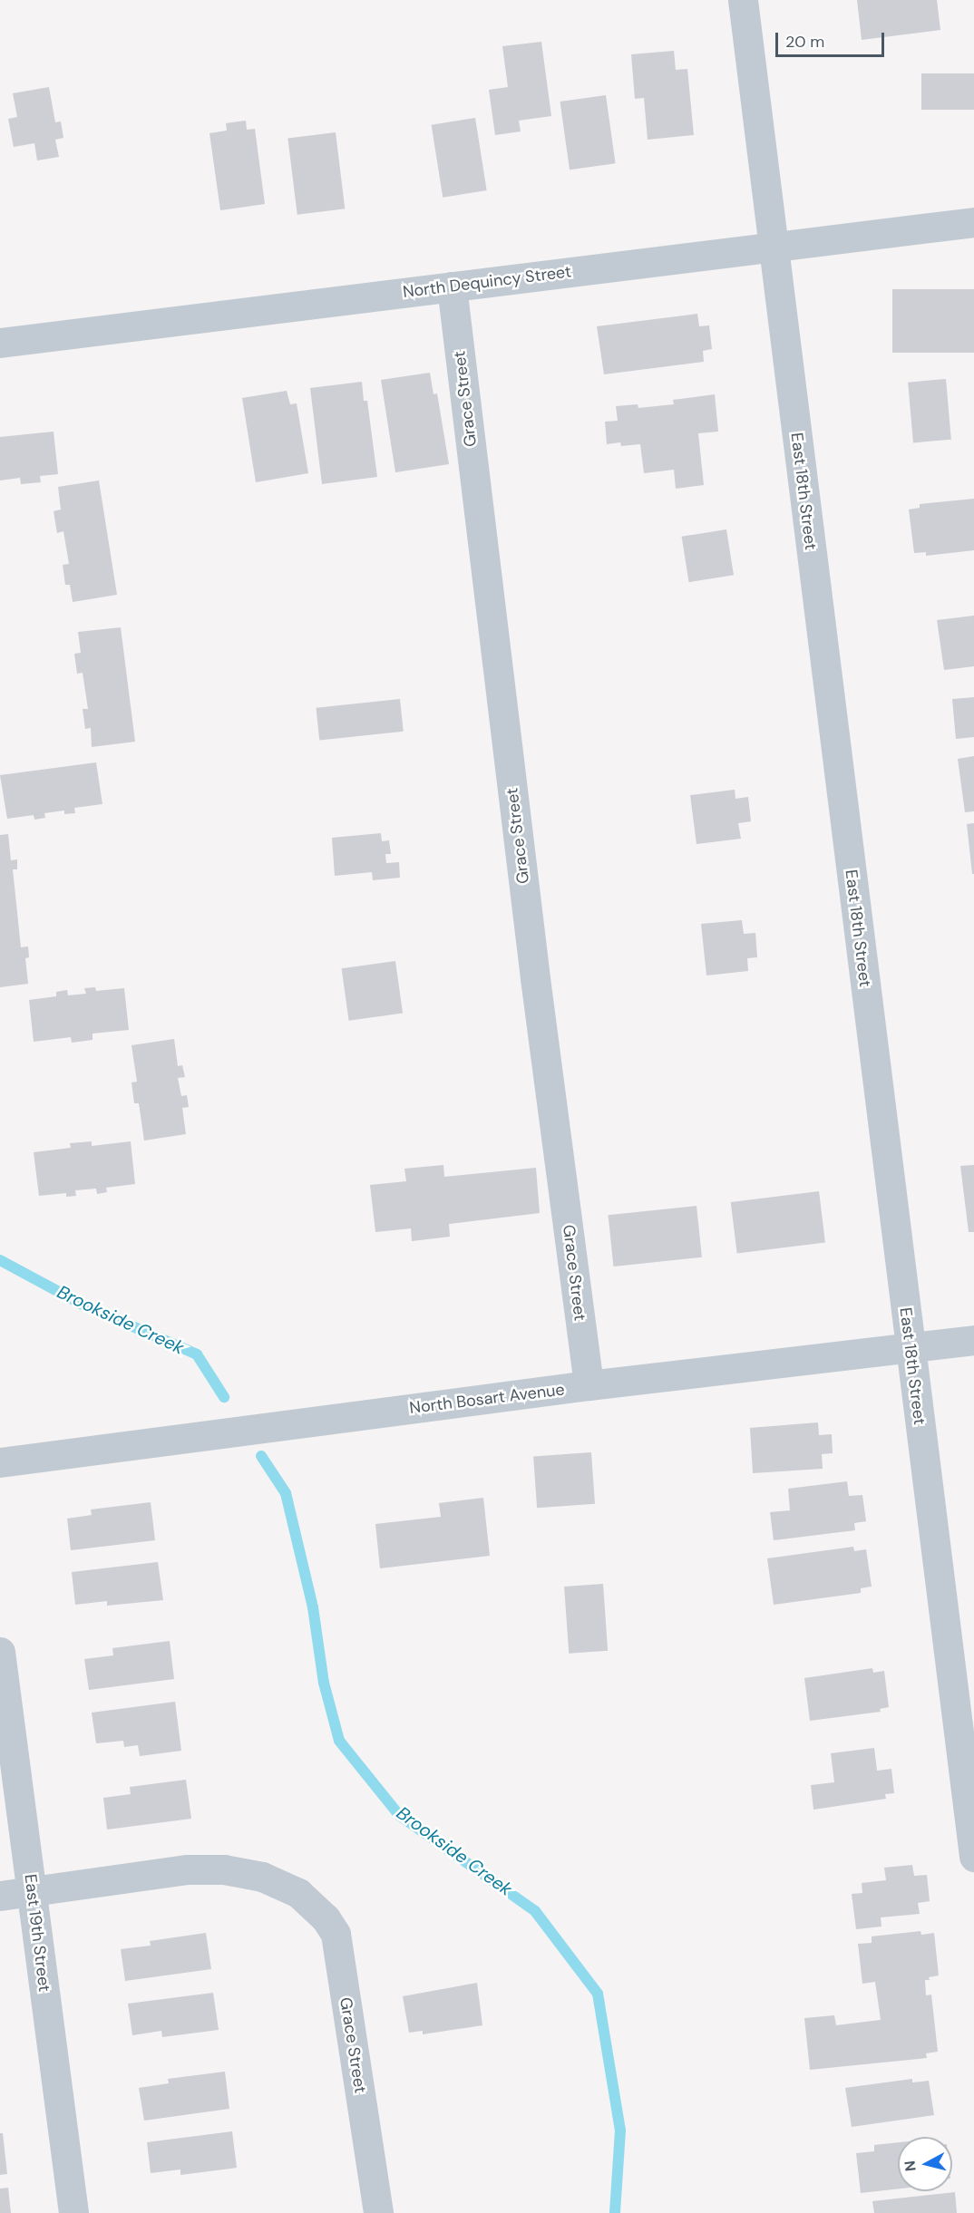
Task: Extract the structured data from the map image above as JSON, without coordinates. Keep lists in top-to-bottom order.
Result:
{
  "streets": {
    "street": [
      "North Dequincy Street",
      "Grace Street",
      "East 18th Street",
      "North Bosart Avenue",
      "East 19th Street"
    ]
  },
  "crossings": [
    ["North Dequincy Street", "Grace Street"],
    ["North Dequincy Street", "East 18th Street"],
    ["Grace Street", "North Bosart Avenue"],
    ["Grace Street", "East 19th Street"],
    ["East 18th Street", "North Bosart Avenue"]
  ],
  "water": ["Brookside Creek"],
  "scale_bar": "20 m",
  "north": "left"
}
